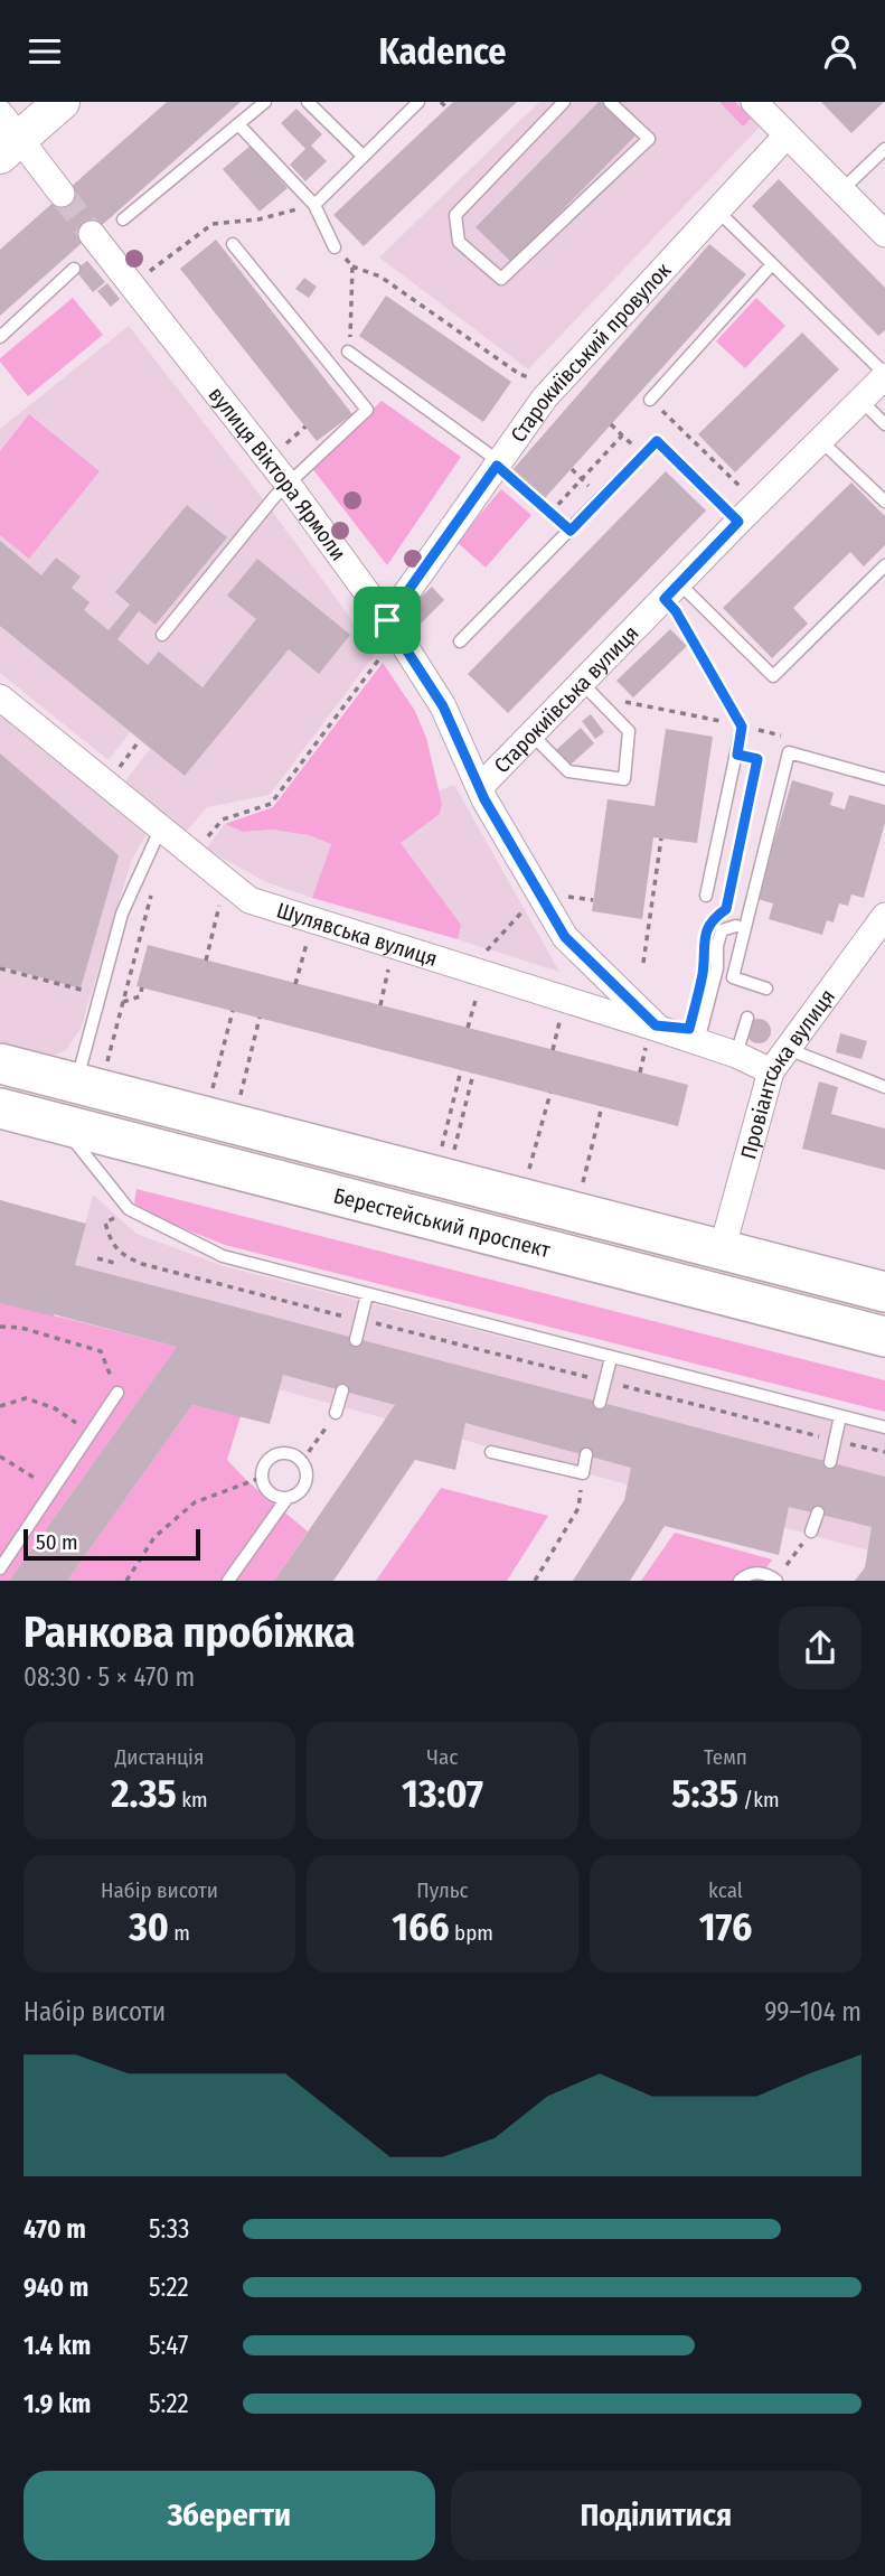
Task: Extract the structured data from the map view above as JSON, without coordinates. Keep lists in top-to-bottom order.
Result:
{
  "streets": {
    "main road": ["Берестейський проспект"],
    "street": [
      "Старокиївський провулок",
      "вулиця Віктора Ярмоли",
      "Старокиївська вулиця",
      "Шулявська вулиця",
      "Провіантська вулиця"
    ]
  },
  "crossings": [
    ["Старокиївський провулок", "вулиця Віктора Ярмоли"],
    ["вулиця Віктора Ярмоли", "Старокиївська вулиця"],
    ["вулиця Віктора Ярмоли", "Шулявська вулиця"],
    ["Шулявська вулиця", "Провіантська вулиця"],
    ["Провіантська вулиця", "Берестейський проспект"]
  ],
  "scale_bar": "50 m",
  "page": {
    "header": "Kadence",
    "scale": "50 m",
    "heading": ["Ранкова пробіжка", "08:30 · 5 × 470 m"],
    "stats": [
      ["Дистанція", "2.35 km"],
      ["Час", "13:07"],
      ["Темп", "5:35 /km"],
      ["Набір висоти", "30 m"],
      ["Пульс", "166 bpm"],
      ["kcal", "176"]
    ],
    "chart": ["Набір висоти", "99–104 m"],
    "list": [
      {
        "name": "470 m",
        "note": "5:33"
      },
      {
        "name": "940 m",
        "note": "5:22"
      },
      {
        "name": "1.4 km",
        "note": "5:47"
      },
      {
        "name": "1.9 km",
        "note": "5:22"
      }
    ],
    "buttons": ["Зберегти", "Поділитися"]
  }
}
